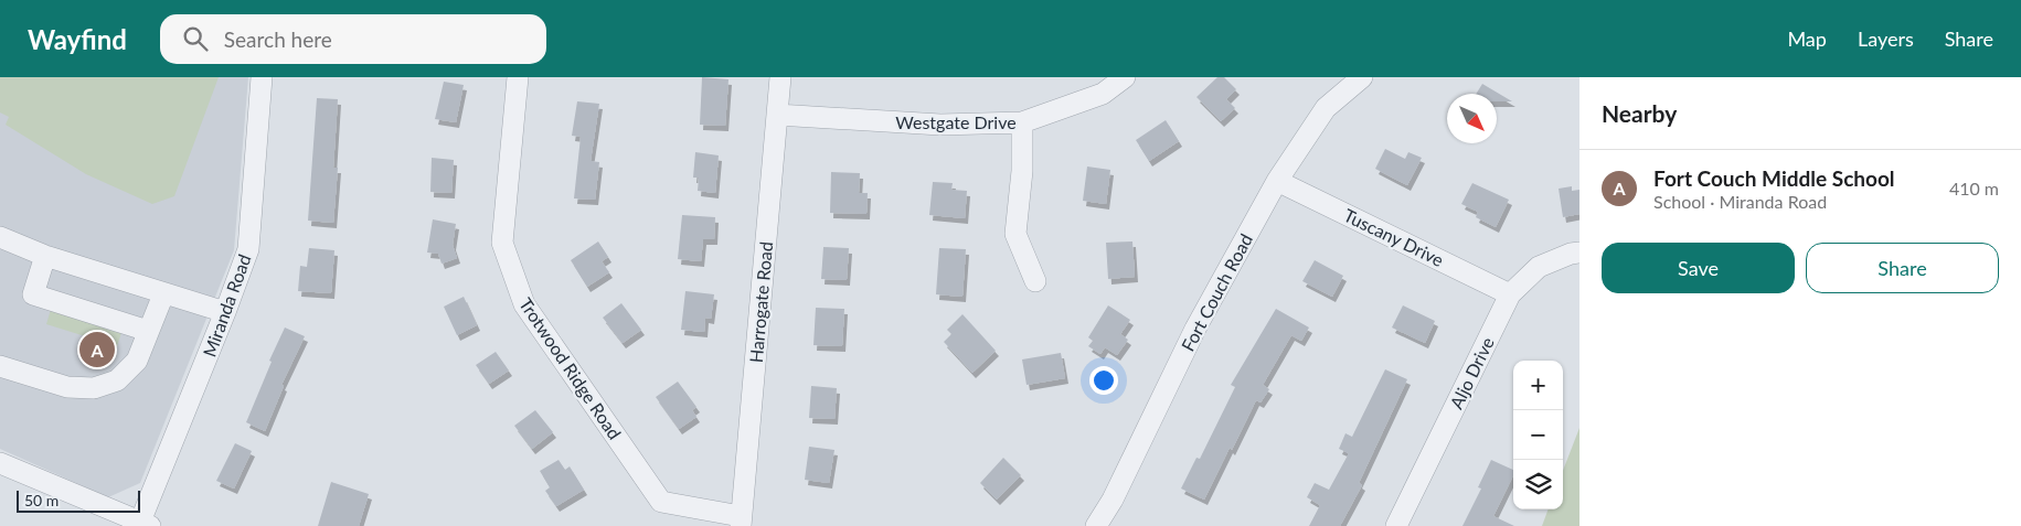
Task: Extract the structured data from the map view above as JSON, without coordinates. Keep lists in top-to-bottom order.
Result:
{
  "streets": {
    "street": [
      "Westgate Drive",
      "Tuscany Drive",
      "Fort Couch Road",
      "Harrogate Road",
      "Miranda Road",
      "Trotwood Ridge Road",
      "Aljo Drive"
    ]
  },
  "crossings": [
    ["Westgate Drive", "Harrogate Road"],
    ["Tuscany Drive", "Fort Couch Road"],
    ["Tuscany Drive", "Aljo Drive"],
    ["Harrogate Road", "Trotwood Ridge Road"]
  ],
  "scale_bar": "50 m",
  "north": "bottom right",
  "page": {
    "header": "Wayfind",
    "search": "Search here",
    "nav": ["Map", "Layers", "Share"],
    "heading": "Nearby",
    "list": [
      {
        "mark": "A",
        "name": "Fort Couch Middle School",
        "note": "School · Miranda Road",
        "value": "410 m"
      }
    ],
    "buttons": ["Save", "Share"],
    "pins": "A",
    "map_buttons": ["+", "−"],
    "scale": "50 m"
  }
}
